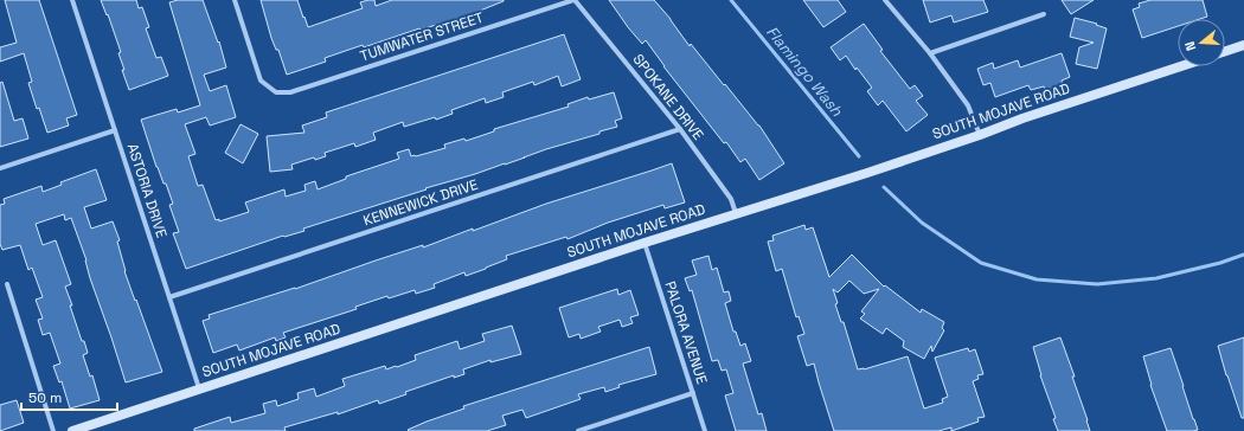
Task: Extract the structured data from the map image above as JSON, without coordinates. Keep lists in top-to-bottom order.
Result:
{
  "streets": {
    "street": [
      "TUMWATER STREET",
      "SPOKANE DRIVE",
      "SOUTH MOJAVE ROAD",
      "ASTORIA DRIVE",
      "KENNEWICK DRIVE",
      "PALORA AVENUE"
    ]
  },
  "crossings": [
    ["TUMWATER STREET", "SPOKANE DRIVE"],
    ["SPOKANE DRIVE", "SOUTH MOJAVE ROAD"],
    ["SPOKANE DRIVE", "KENNEWICK DRIVE"],
    ["SOUTH MOJAVE ROAD", "ASTORIA DRIVE"],
    ["SOUTH MOJAVE ROAD", "PALORA AVENUE"],
    ["ASTORIA DRIVE", "KENNEWICK DRIVE"]
  ],
  "water": ["Flamingo Wash"],
  "scale_bar": "50 m",
  "north": "left"
}
